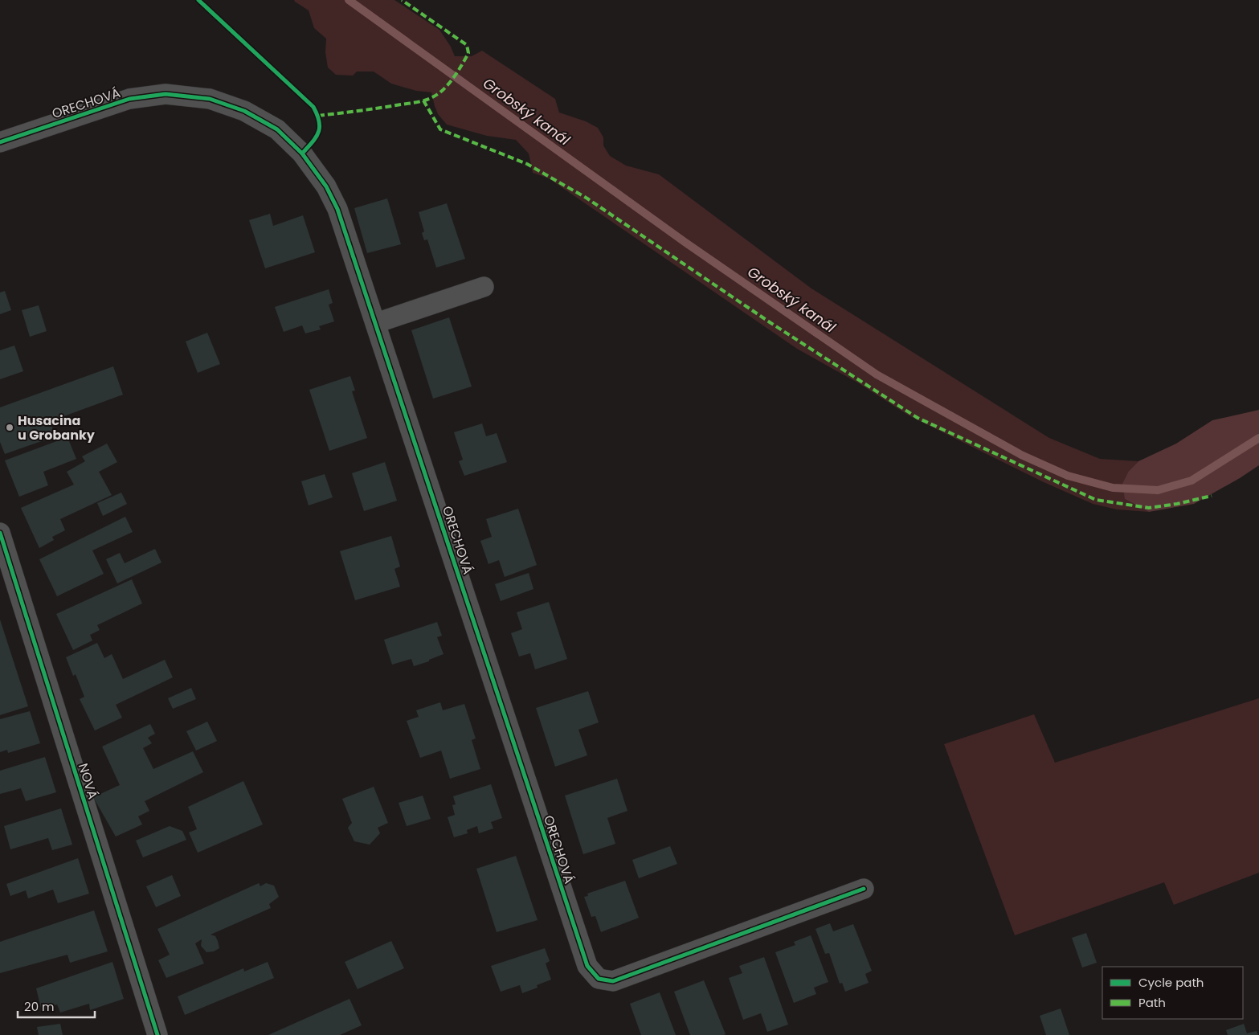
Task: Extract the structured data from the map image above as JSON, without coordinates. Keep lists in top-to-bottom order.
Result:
{
  "streets": {
    "street": ["ORECHOVÁ", "NOVÁ"]
  },
  "water": ["Grobský kanál"],
  "places": ["Husacina u Grobanky"],
  "legend": ["Cycle path", "Path"],
  "scale_bar": "20 m"
}
